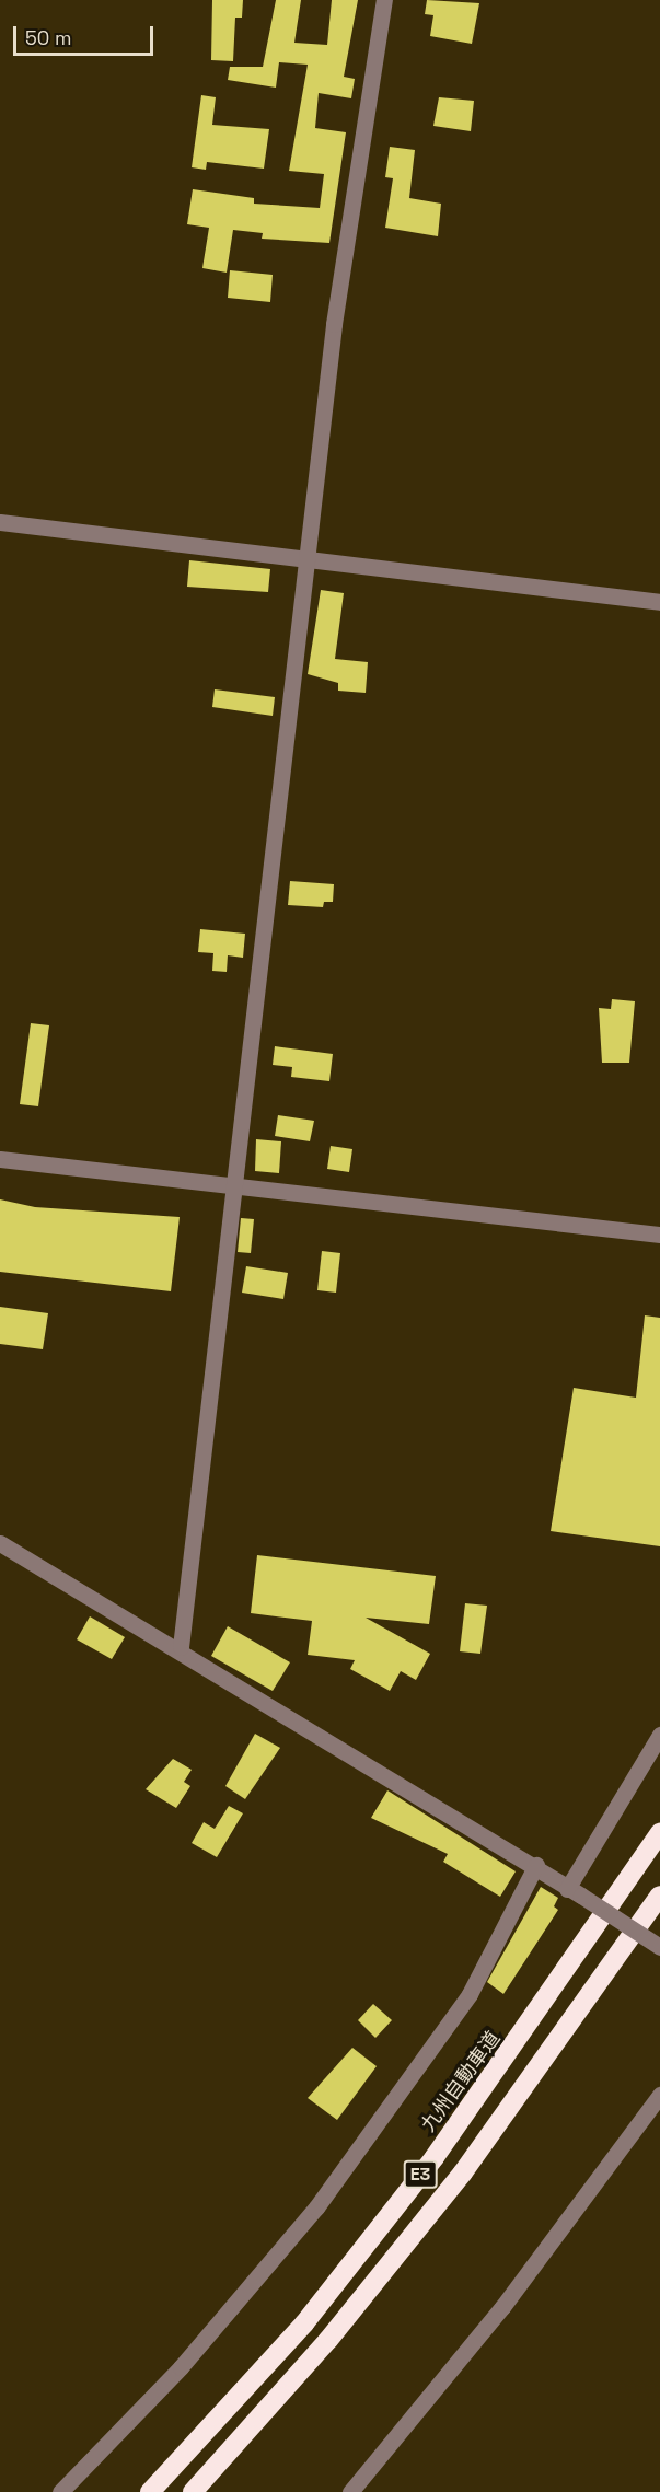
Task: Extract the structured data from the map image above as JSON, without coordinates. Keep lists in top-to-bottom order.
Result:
{
  "streets": {
    "highway": ["九州自動車道", "E3"]
  },
  "scale_bar": "50 m"
}
